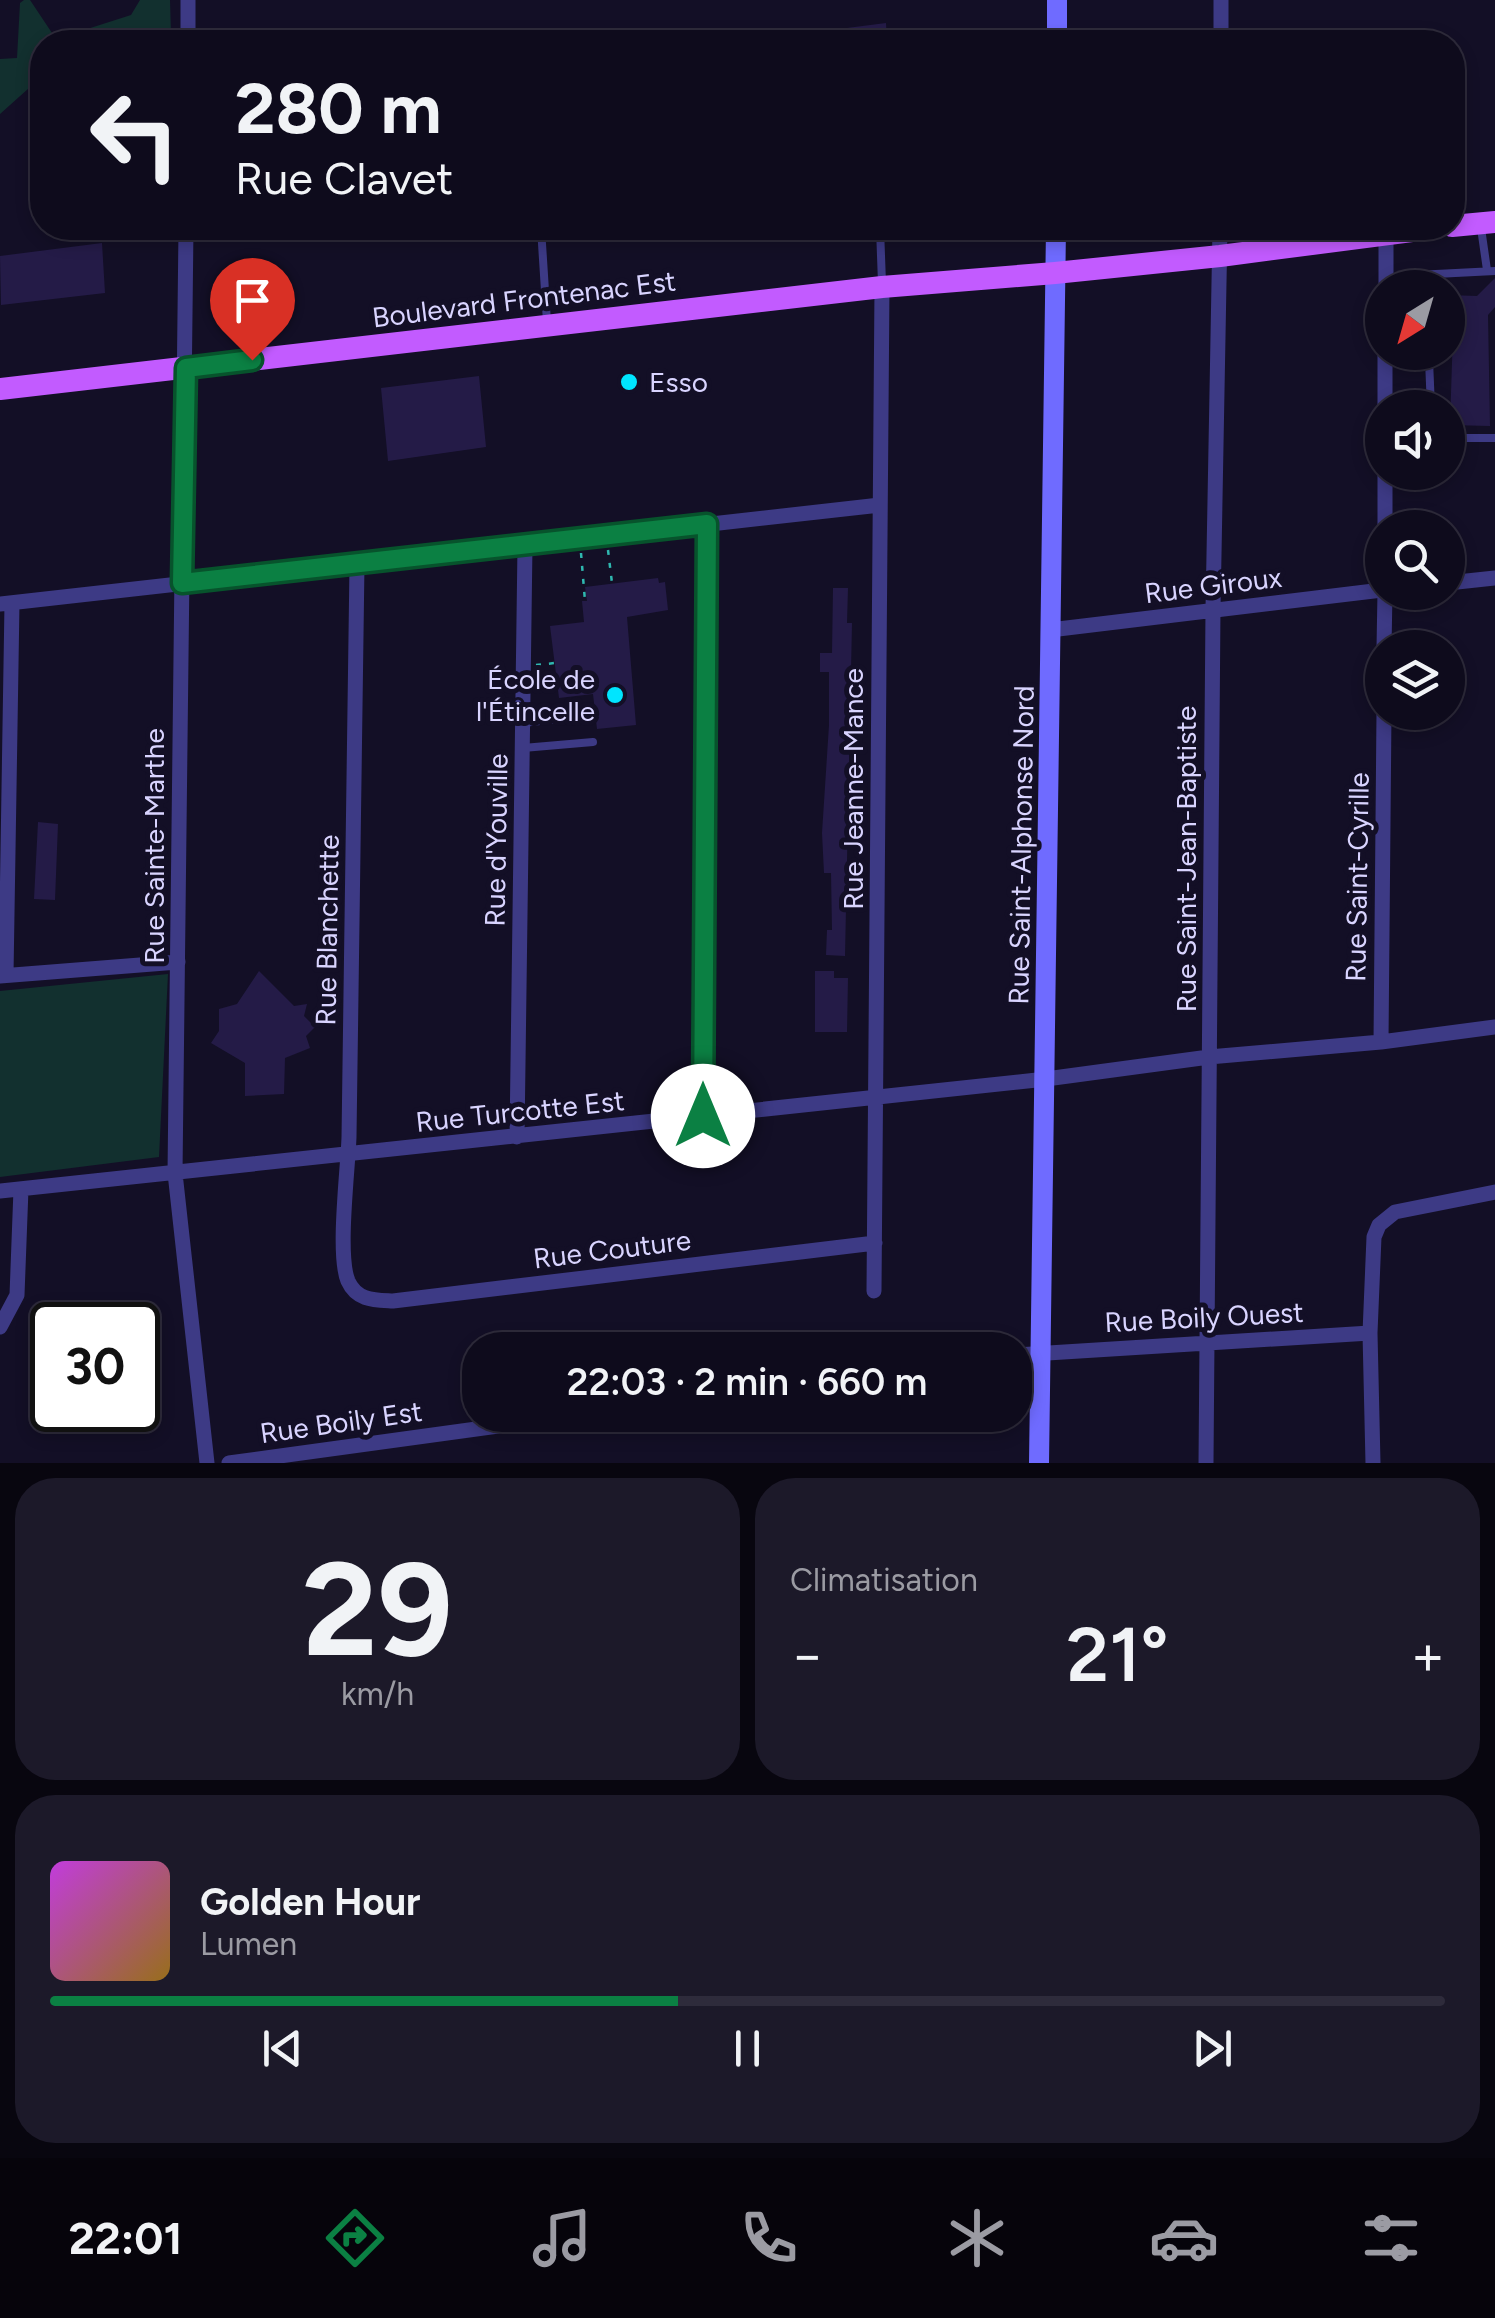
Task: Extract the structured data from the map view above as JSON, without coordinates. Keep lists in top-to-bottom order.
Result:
{
  "streets": {
    "main road": ["Boulevard Frontenac Est", "Rue Saint-Alphonse Nord"],
    "street": [
      "Rue Giroux",
      "Rue Jeanne-Mance",
      "Rue d'Youville",
      "Rue Sainte-Marthe",
      "Rue Saint-Jean-Baptiste",
      "Rue Saint-Cyrille",
      "Rue Blanchette",
      "Rue Turcotte Est",
      "Rue Couture",
      "Rue Boily Ouest",
      "Rue Boily Est"
    ]
  },
  "crossings": [
    ["Boulevard Frontenac Est", "Rue Jeanne-Mance"],
    ["Boulevard Frontenac Est", "Rue Saint-Alphonse Nord"],
    ["Boulevard Frontenac Est", "Rue Sainte-Marthe"],
    ["Boulevard Frontenac Est", "Rue Saint-Jean-Baptiste"],
    ["Rue Giroux", "Rue Saint-Alphonse Nord"],
    ["Rue Giroux", "Rue Saint-Jean-Baptiste"],
    ["Rue Jeanne-Mance", "Rue Turcotte Est"],
    ["Rue Jeanne-Mance", "Rue Couture"],
    ["Rue d'Youville", "Rue Turcotte Est"],
    ["Rue Saint-Alphonse Nord", "Rue Turcotte Est"],
    ["Rue Saint-Alphonse Nord", "Rue Boily Ouest"],
    ["Rue Sainte-Marthe", "Rue Turcotte Est"],
    ["Rue Saint-Jean-Baptiste", "Rue Turcotte Est"],
    ["Rue Saint-Jean-Baptiste", "Rue Boily Ouest"],
    ["Rue Saint-Cyrille", "Rue Turcotte Est"],
    ["Rue Blanchette", "Rue Turcotte Est"],
    ["Rue Blanchette", "Rue Couture"]
  ],
  "places": ["Esso", "École de l'Étincelle"],
  "north": "bottom left",
  "page": {
    "turn": ["280 m", "Rue Clavet"],
    "limit": "30",
    "trip": "22:03 · 2 min · 660 m",
    "tile": [
      ["29", "km/h"],
      "Climatisation"
    ],
    "heat": ["−", "21°", "+"],
    "song": ["Golden Hour", "Lumen"],
    "tabs": "22:01"
  }
}
